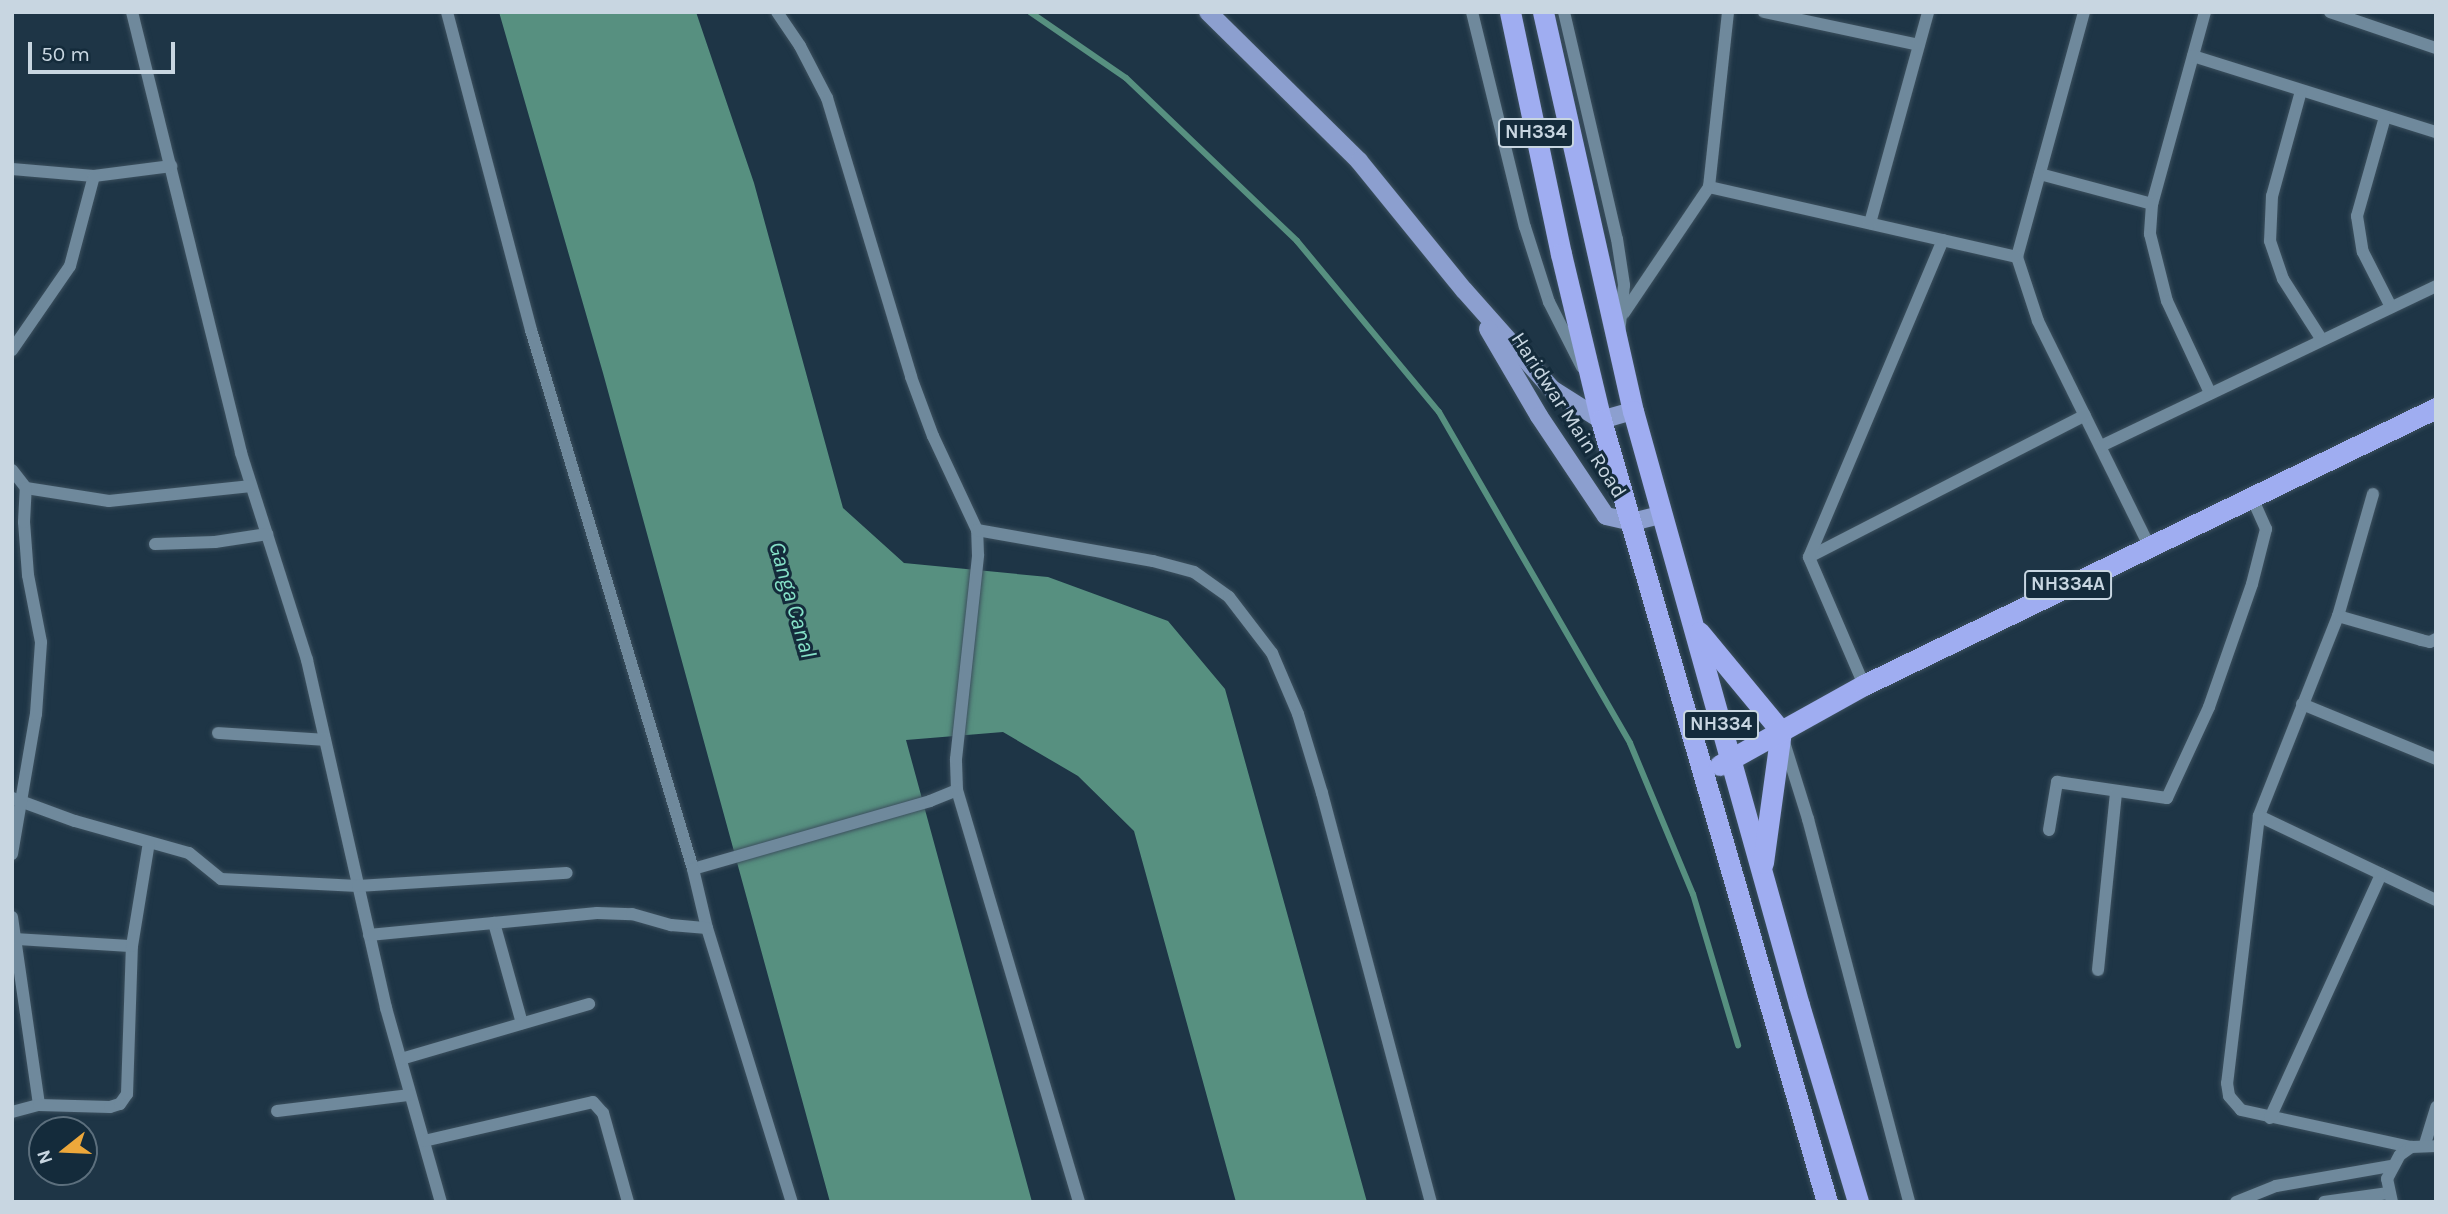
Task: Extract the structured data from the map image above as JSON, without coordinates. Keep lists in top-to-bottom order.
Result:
{
  "streets": {
    "highway": ["NH334", "NH334A"],
    "main road": ["Haridwar Main Road"]
  },
  "crossings": [
    ["NH334", "Haridwar Main Road"],
    ["NH334", "NH334A"]
  ],
  "water": ["Ganga Canal"],
  "scale_bar": "50 m",
  "north": "left"
}
